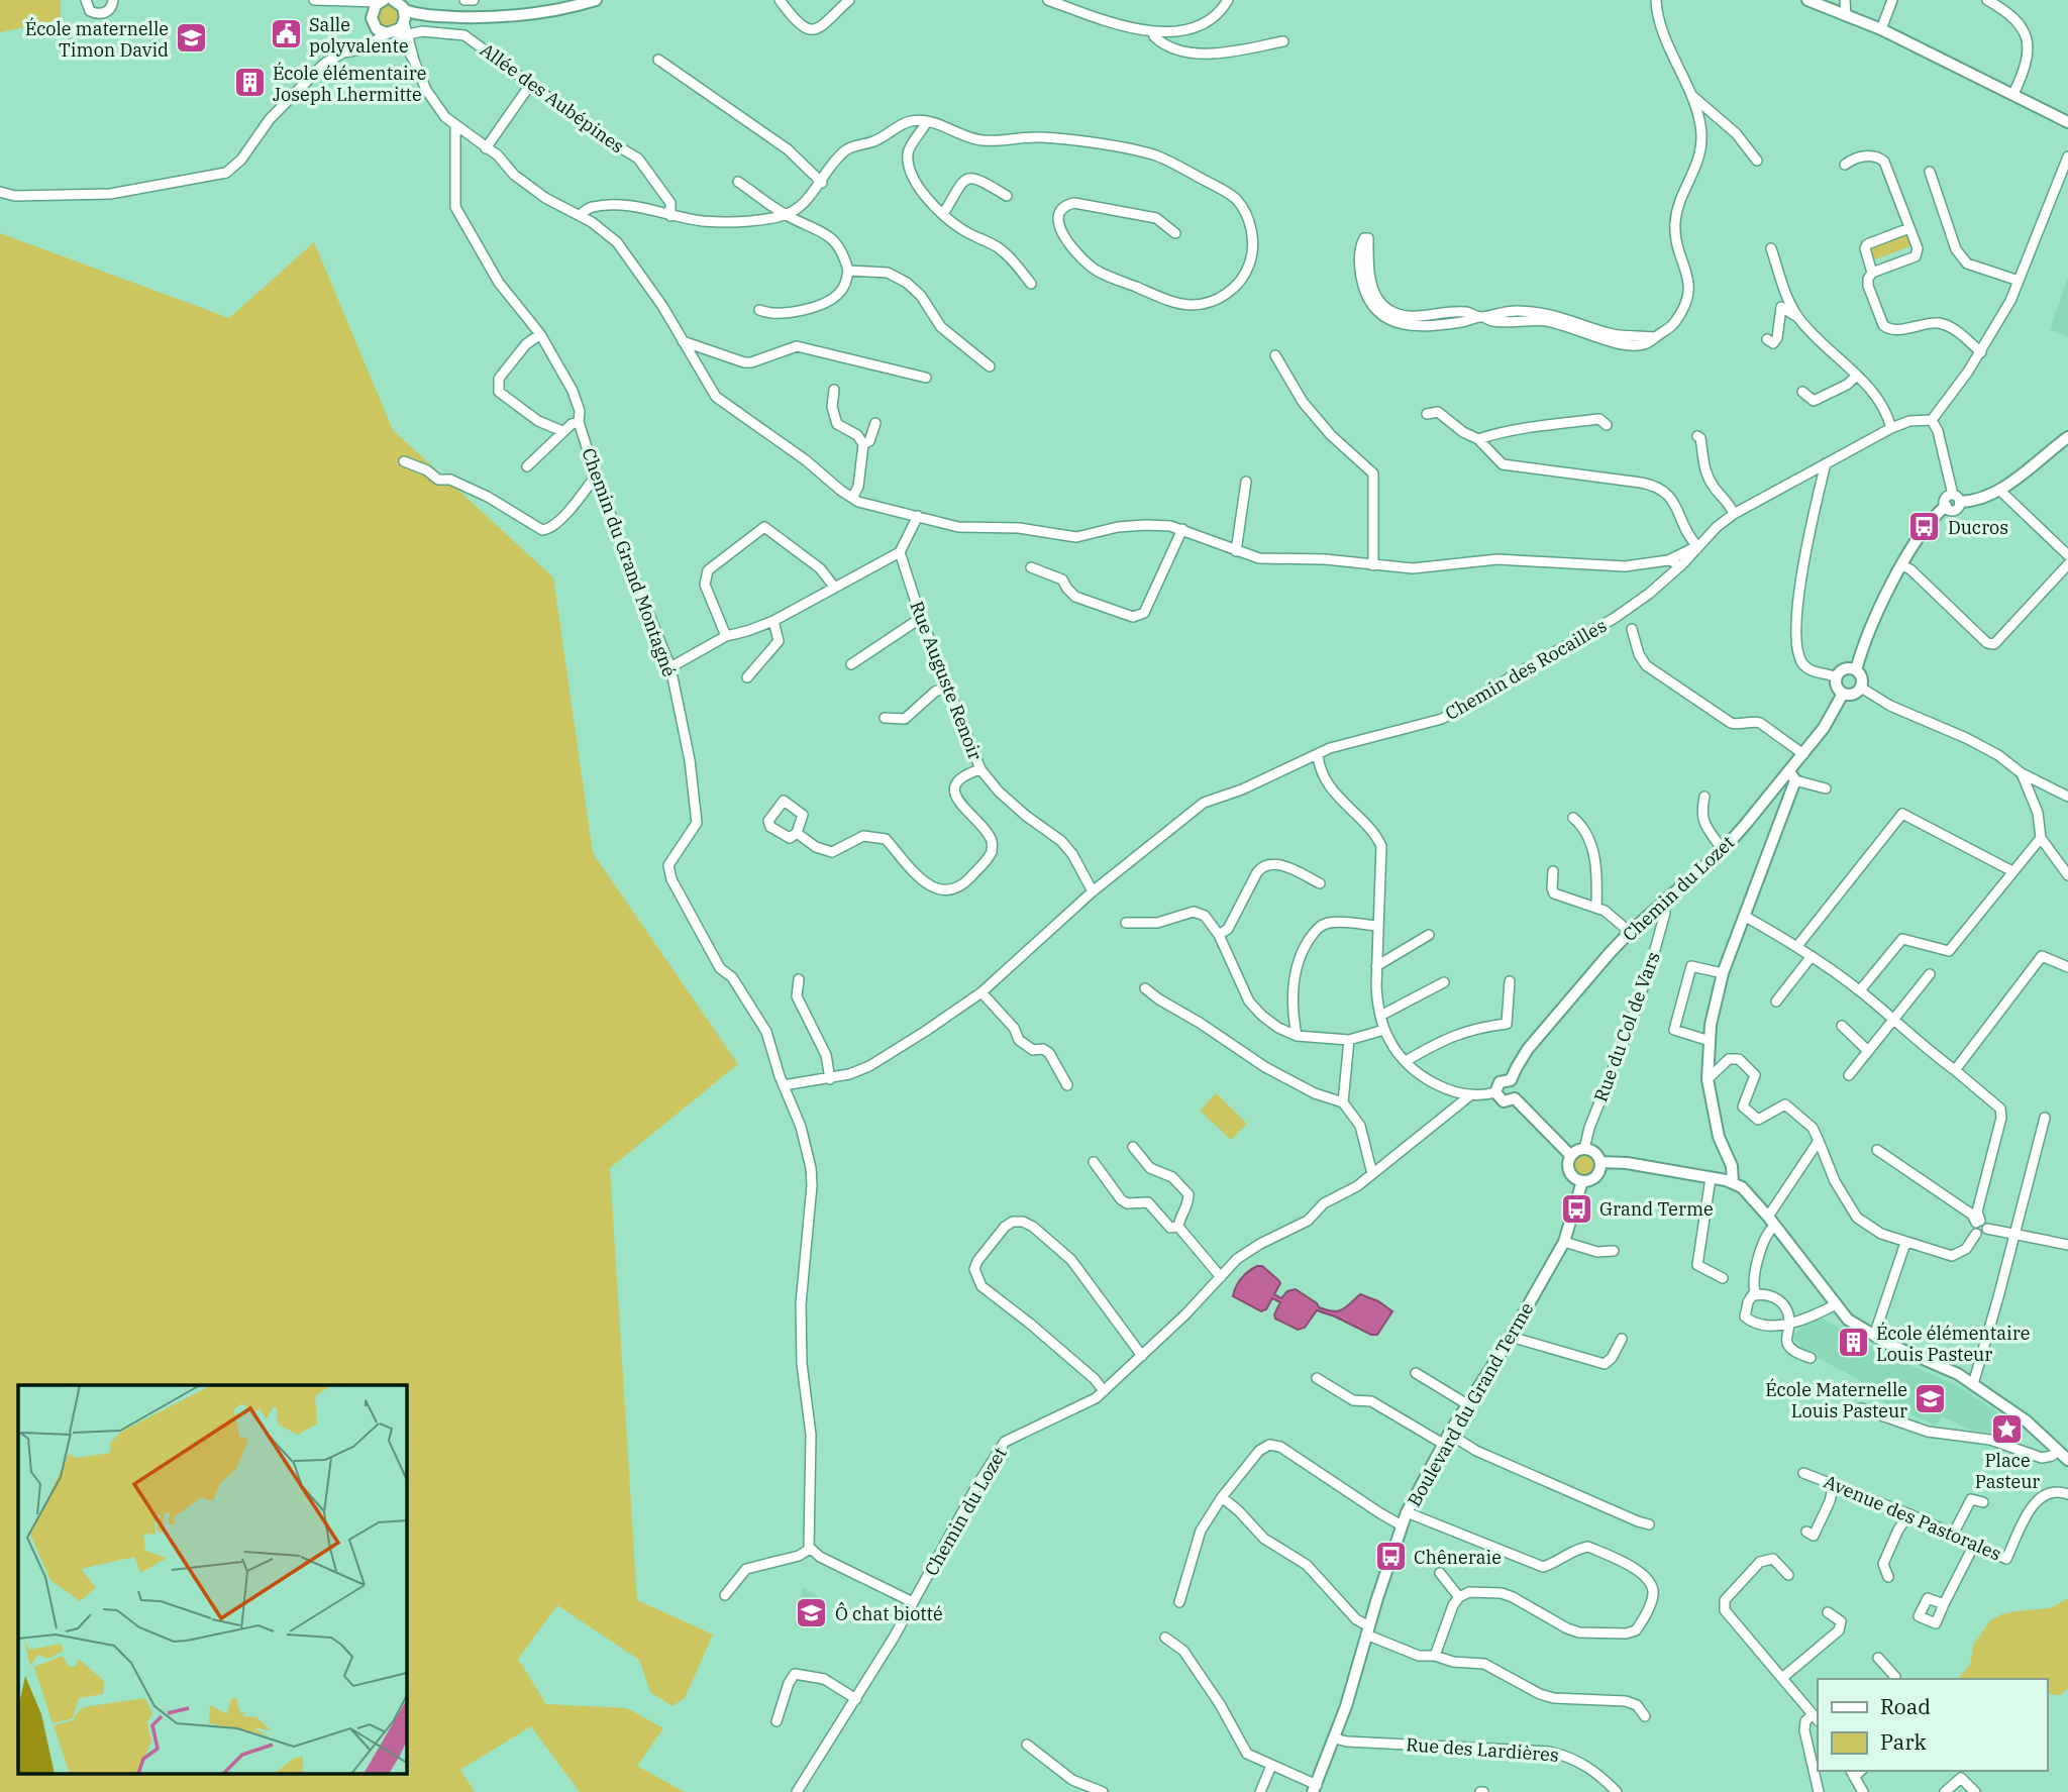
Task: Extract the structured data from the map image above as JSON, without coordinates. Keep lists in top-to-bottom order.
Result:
{
  "streets": {
    "street": [
      "Allée des Aubépines",
      "Chemin du Grand Montagné",
      "Chemin des Rocailles",
      "Rue Auguste Renoir",
      "Chemin du Lozet",
      "Rue du Col de Vars",
      "Boulevard du Grand Terme",
      "Avenue des Pastorales",
      "Rue des Lardières"
    ]
  },
  "crossings": [
    ["Chemin du Grand Montagné", "Chemin des Rocailles"],
    ["Chemin des Rocailles", "Rue Auguste Renoir"],
    ["Chemin du Lozet", "Rue du Col de Vars"],
    ["Rue du Col de Vars", "Boulevard du Grand Terme"],
    ["Boulevard du Grand Terme", "Rue des Lardières"]
  ],
  "places": {
    "public building": ["Salle polyvalente"],
    "school or university": ["École maternelle Timon David", "École Maternelle Louis Pasteur", "Ô chat biotté"],
    "building": ["École élémentaire Joseph Lhermitte", "École élémentaire Louis Pasteur"],
    "bus stop": ["Ducros", "Grand Terme", "Chêneraie"],
    "place": ["Place Pasteur"]
  },
  "legend": ["Road", "Park"]
}
